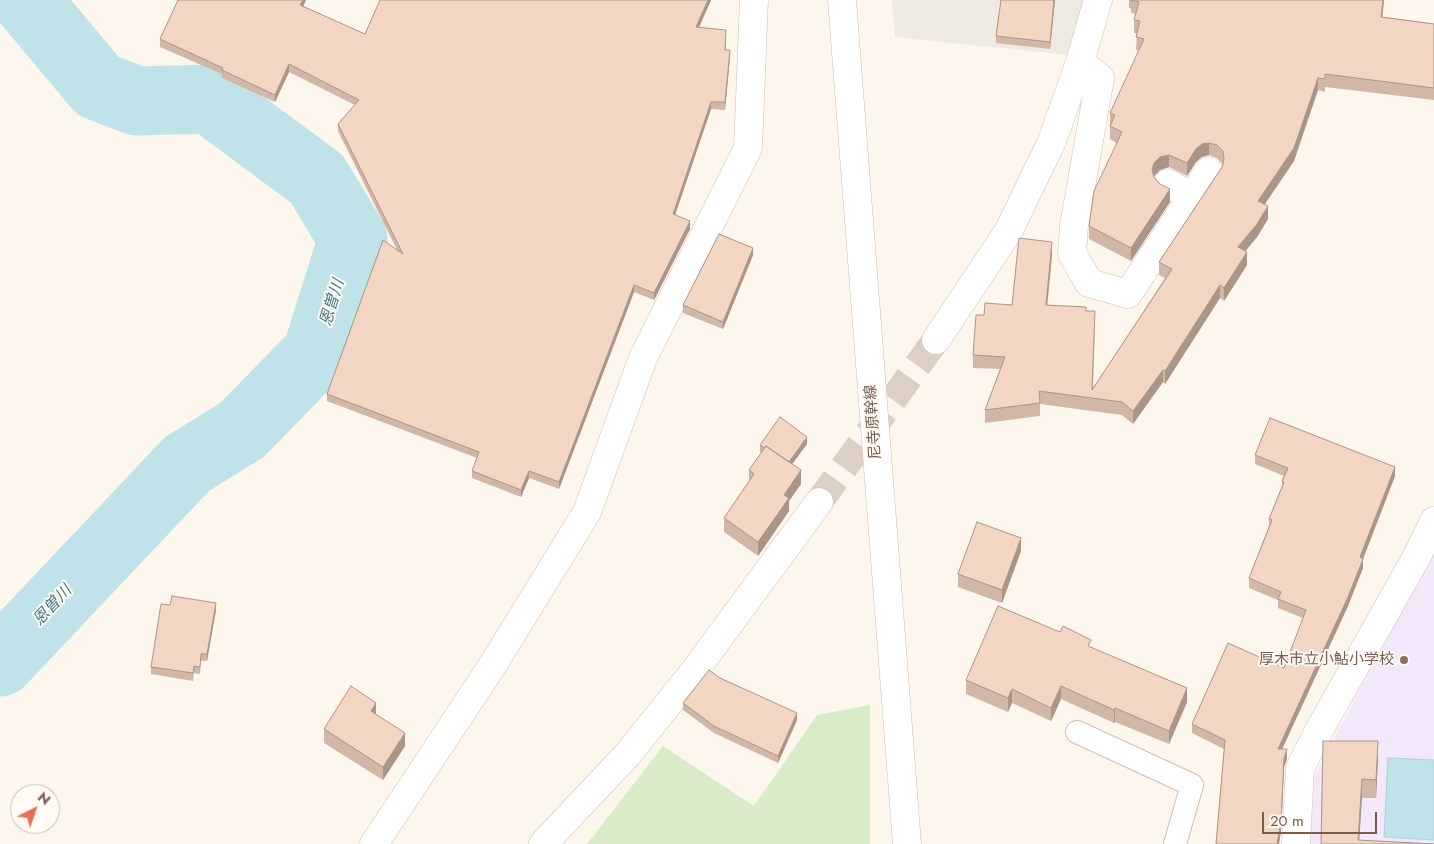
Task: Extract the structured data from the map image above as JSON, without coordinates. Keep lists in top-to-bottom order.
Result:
{
  "streets": {
    "street": ["尼寺原幹線"]
  },
  "water": ["恩曽川"],
  "places": ["厚木市立小鮎小学校"],
  "scale_bar": "20 m",
  "north": "top right"
}
